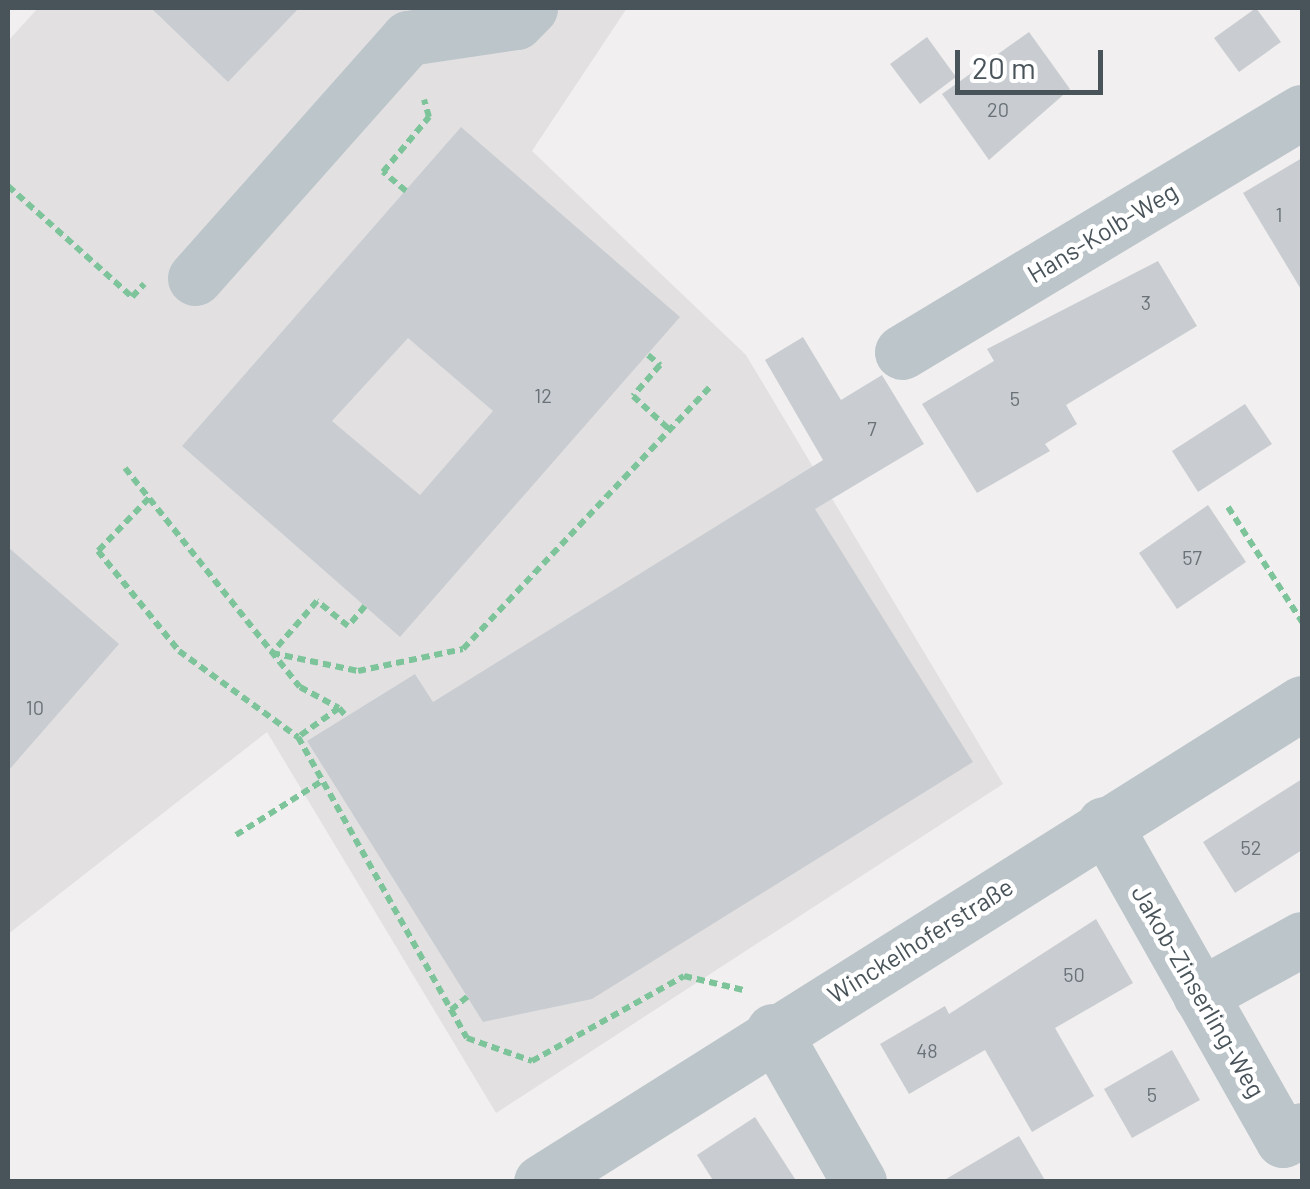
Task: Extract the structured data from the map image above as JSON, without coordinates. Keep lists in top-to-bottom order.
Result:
{
  "streets": {
    "street": ["Hans-Kolb-Weg", "Winckelhoferstraße", "Jakob-Zinserling-Weg"]
  },
  "crossings": [
    ["Winckelhoferstraße", "Jakob-Zinserling-Weg"]
  ],
  "house_numbers": [
    "20",
    "1",
    "3",
    "12",
    "5",
    "7",
    "57",
    "10",
    "52",
    "50",
    "48",
    "5"
  ],
  "scale_bar": "20 m"
}
